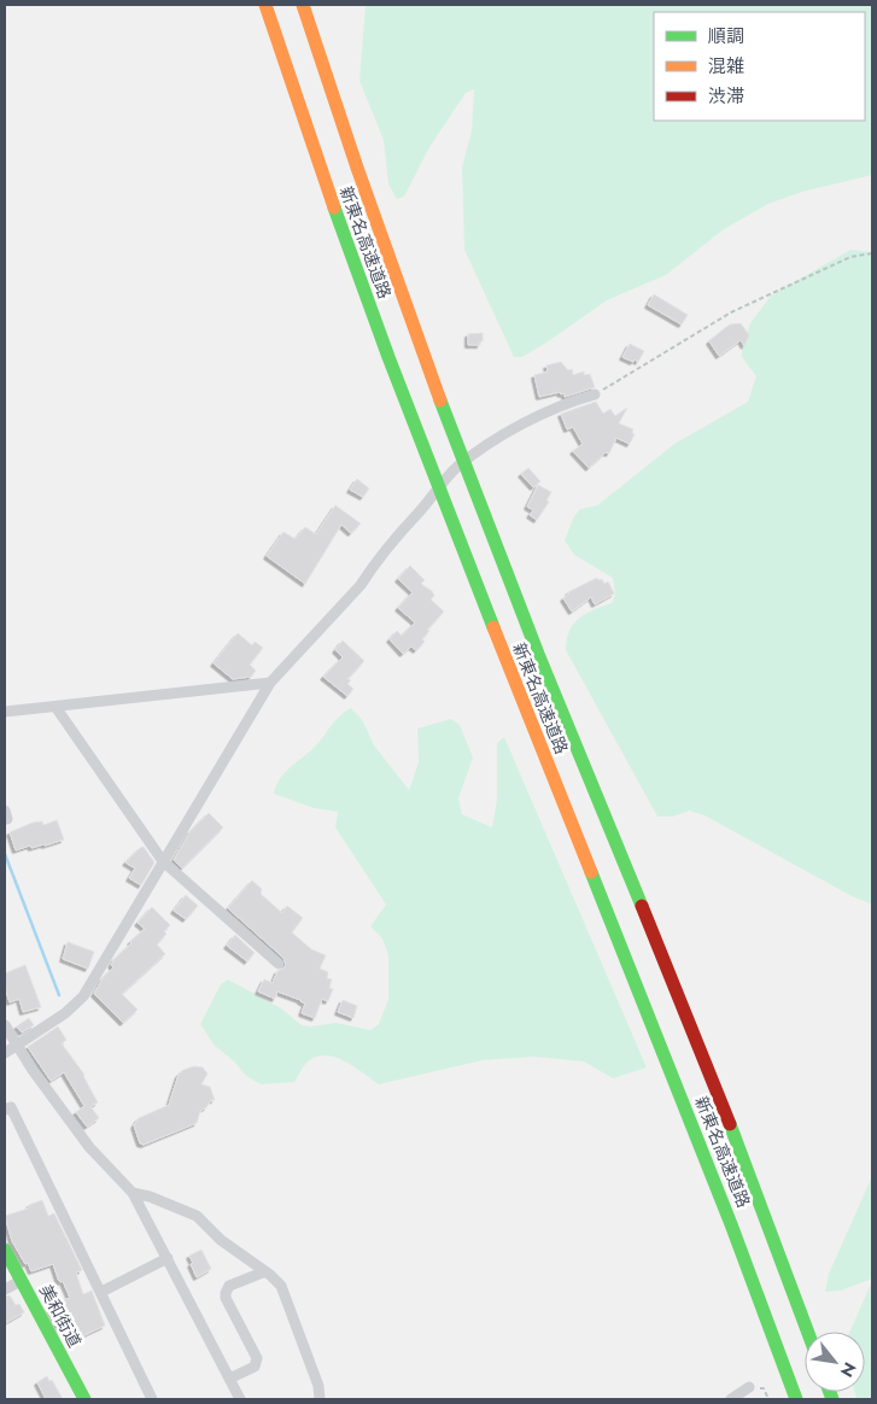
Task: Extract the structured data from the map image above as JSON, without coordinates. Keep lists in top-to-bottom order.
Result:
{
  "streets": {
    "main road": ["新東名高速道路", "美和街道"]
  },
  "legend": ["順調", "混雑", "渋滞"],
  "north": "bottom right"
}
